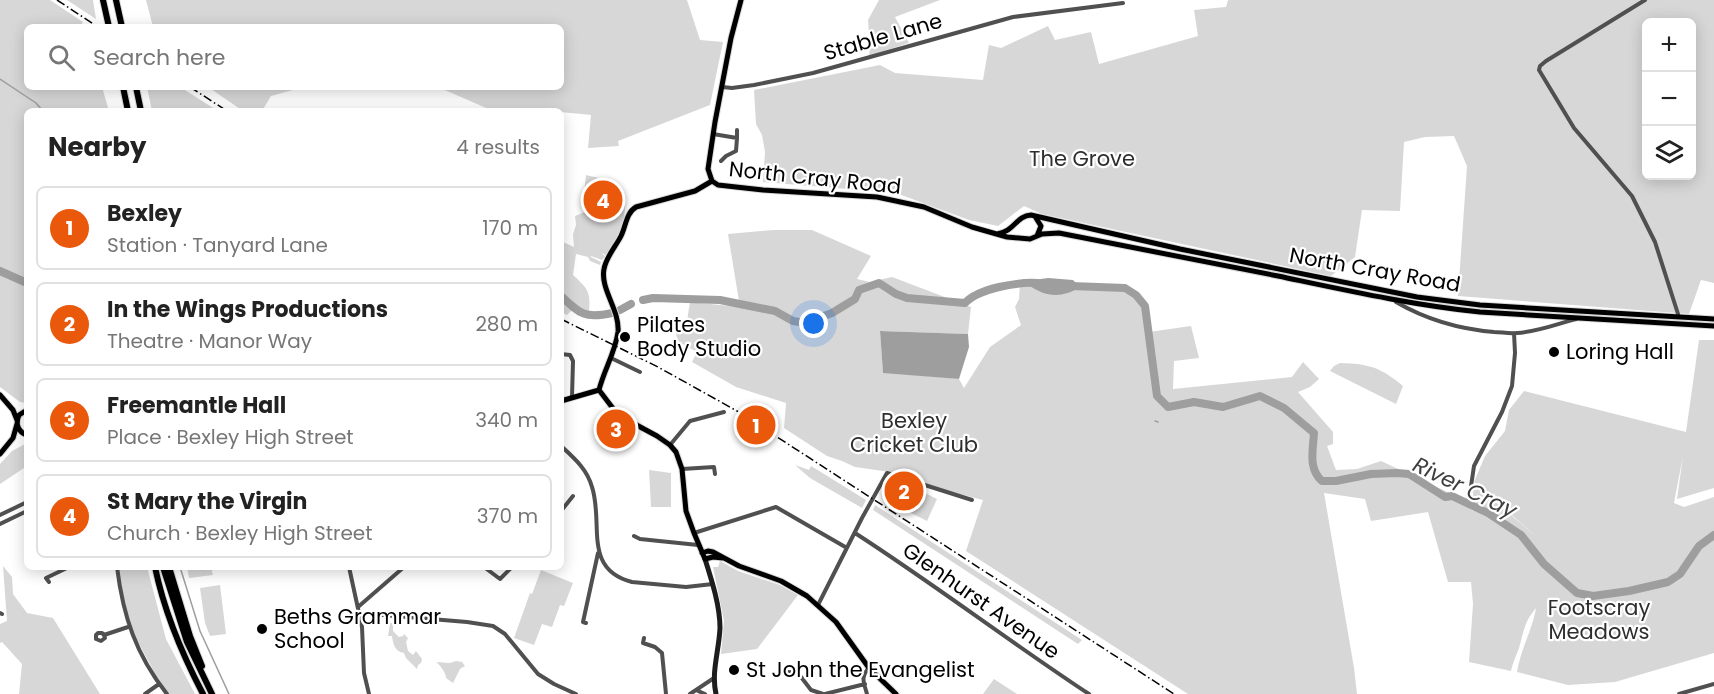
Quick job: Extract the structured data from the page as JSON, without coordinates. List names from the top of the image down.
{
  "streets": {
    "main road": ["North Cray Road"],
    "street": ["Stable Lane", "Glenhurst Avenue"]
  },
  "water": ["River Cray"],
  "parks": ["The Grove", "Bexley Cricket Club", "Footscray Meadows"],
  "places": [
    "Pilates Body Studio",
    "Loring Hall",
    "Beths Grammar School",
    "St John the Evangelist"
  ],
  "page": {
    "map_buttons": ["+", "−"],
    "search": "Search here",
    "heading": ["Nearby", "4 results"],
    "pins": [
      "4",
      "1",
      "3",
      "2"
    ],
    "list": [
      {
        "mark": "1",
        "name": "Bexley",
        "note": "Station · Tanyard Lane",
        "value": "170 m"
      },
      {
        "mark": "2",
        "name": "In the Wings Productions",
        "note": "Theatre · Manor Way",
        "value": "280 m"
      },
      {
        "mark": "3",
        "name": "Freemantle Hall",
        "note": "Place · Bexley High Street",
        "value": "340 m"
      },
      {
        "mark": "4",
        "name": "St Mary the Virgin",
        "note": "Church · Bexley High Street",
        "value": "370 m"
      }
    ]
  }
}
